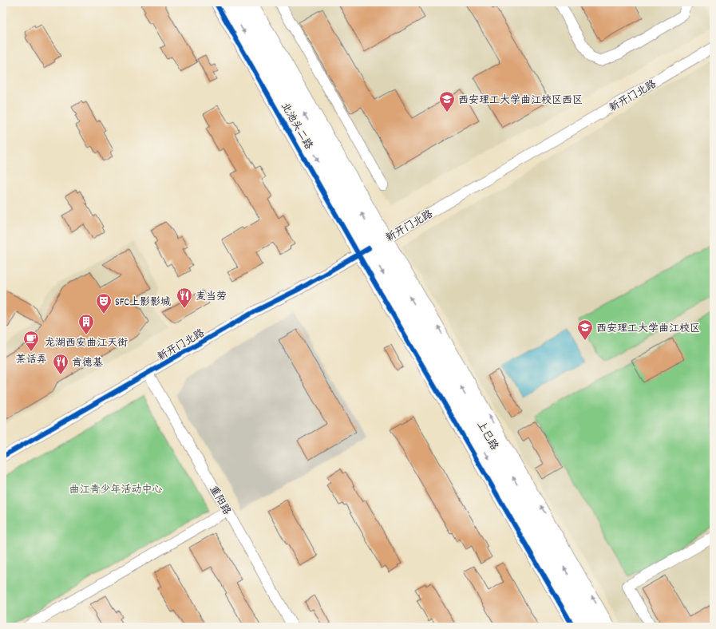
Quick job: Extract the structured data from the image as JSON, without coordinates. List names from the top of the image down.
{
  "streets": {
    "main road": ["北池头二路", "上巳路"],
    "street": ["新开门北路", "重阳路"]
  },
  "crossings": [
    ["新开门北路", "北池头二路"],
    ["新开门北路", "上巳路"],
    ["新开门北路", "重阳路"],
    ["北池头二路", "上巳路"]
  ],
  "parks": ["曲江青少年活动中心"],
  "places": {
    "school or university": ["西安理工大学曲江校区西区", "西安理工大学曲江校区"],
    "restaurant": ["麦当劳", "肯德基"],
    "theatre": ["SFC上影影城"],
    "building": ["龙湖西安曲江天街"],
    "cafe": ["茶话弄"]
  }
}
